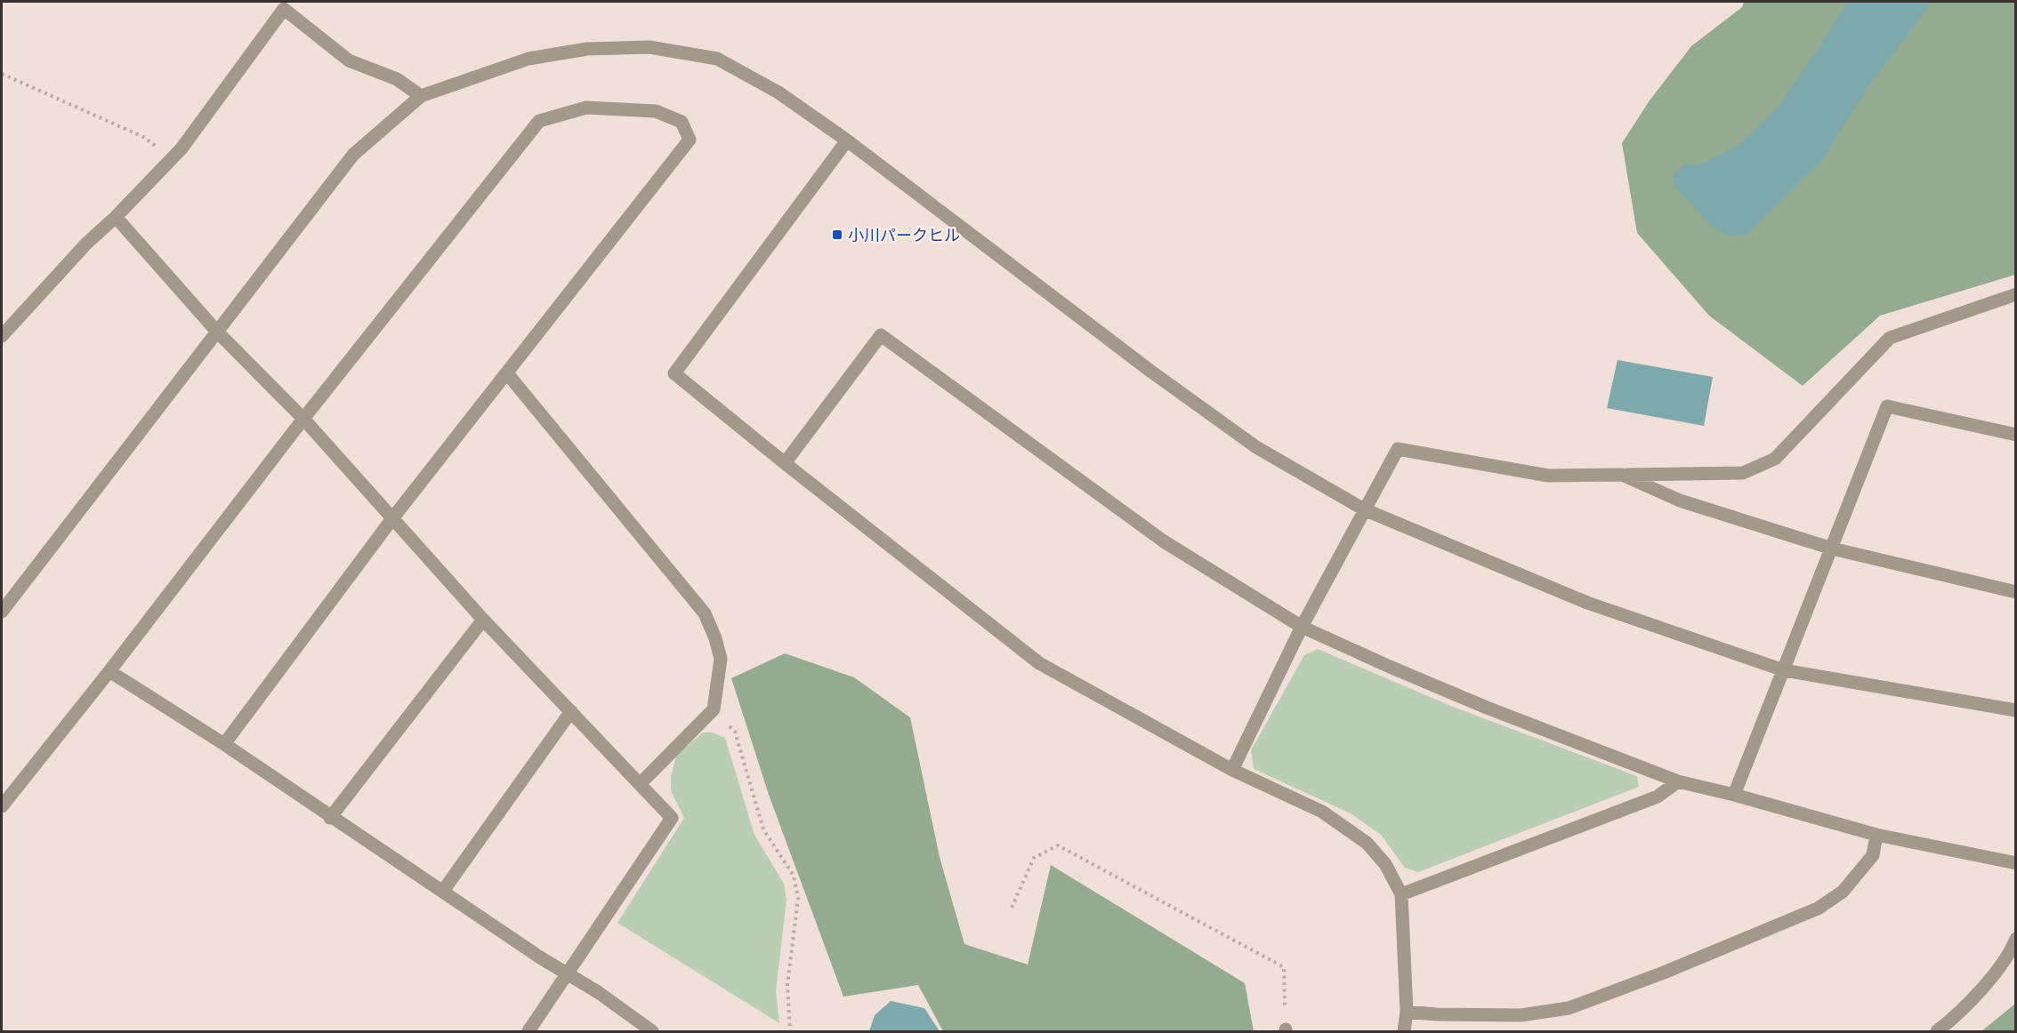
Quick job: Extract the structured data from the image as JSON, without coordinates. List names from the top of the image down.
{
  "places": {
    "transit": ["小川パークヒル"]
  }
}
